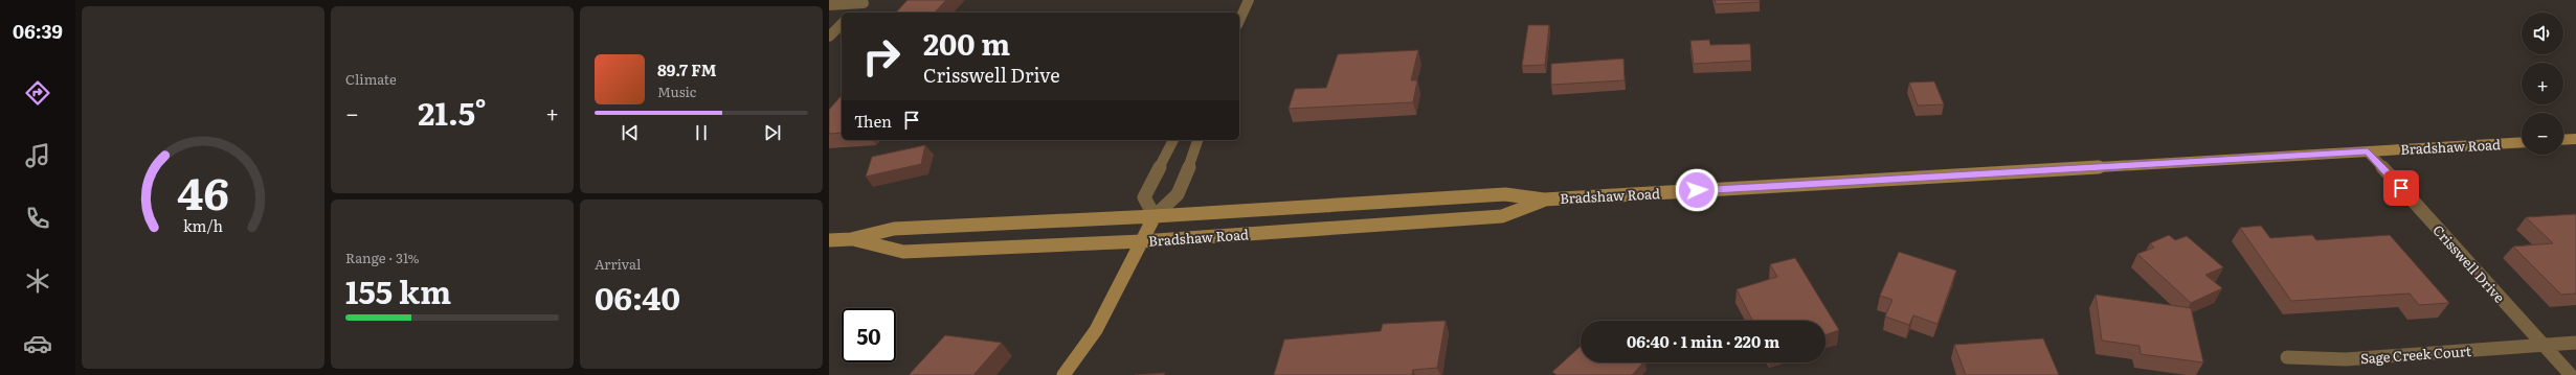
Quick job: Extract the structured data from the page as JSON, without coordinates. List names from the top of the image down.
{
  "streets": {
    "main road": ["Bradshaw Road"],
    "street": ["Crisswell Drive", "Sage Creek Court"]
  },
  "crossings": [
    ["Bradshaw Road", "Crisswell Drive"],
    ["Crisswell Drive", "Sage Creek Court"]
  ],
  "page": {
    "tabs": "06:39",
    "tile": [
      "Climate",
      ["Range · 31%", "155 km"],
      ["Arrival", "06:40"]
    ],
    "map_buttons": ["+", "−"],
    "turn": ["200 m", "Crisswell Drive"],
    "song": ["89.7 FM", "Music"],
    "heat": ["−", "21.5°", "+"],
    "then": "Then",
    "limit": "50",
    "trip": "06:40 · 1 min · 220 m",
    "gauge": ["46", "km/h"]
  }
}
